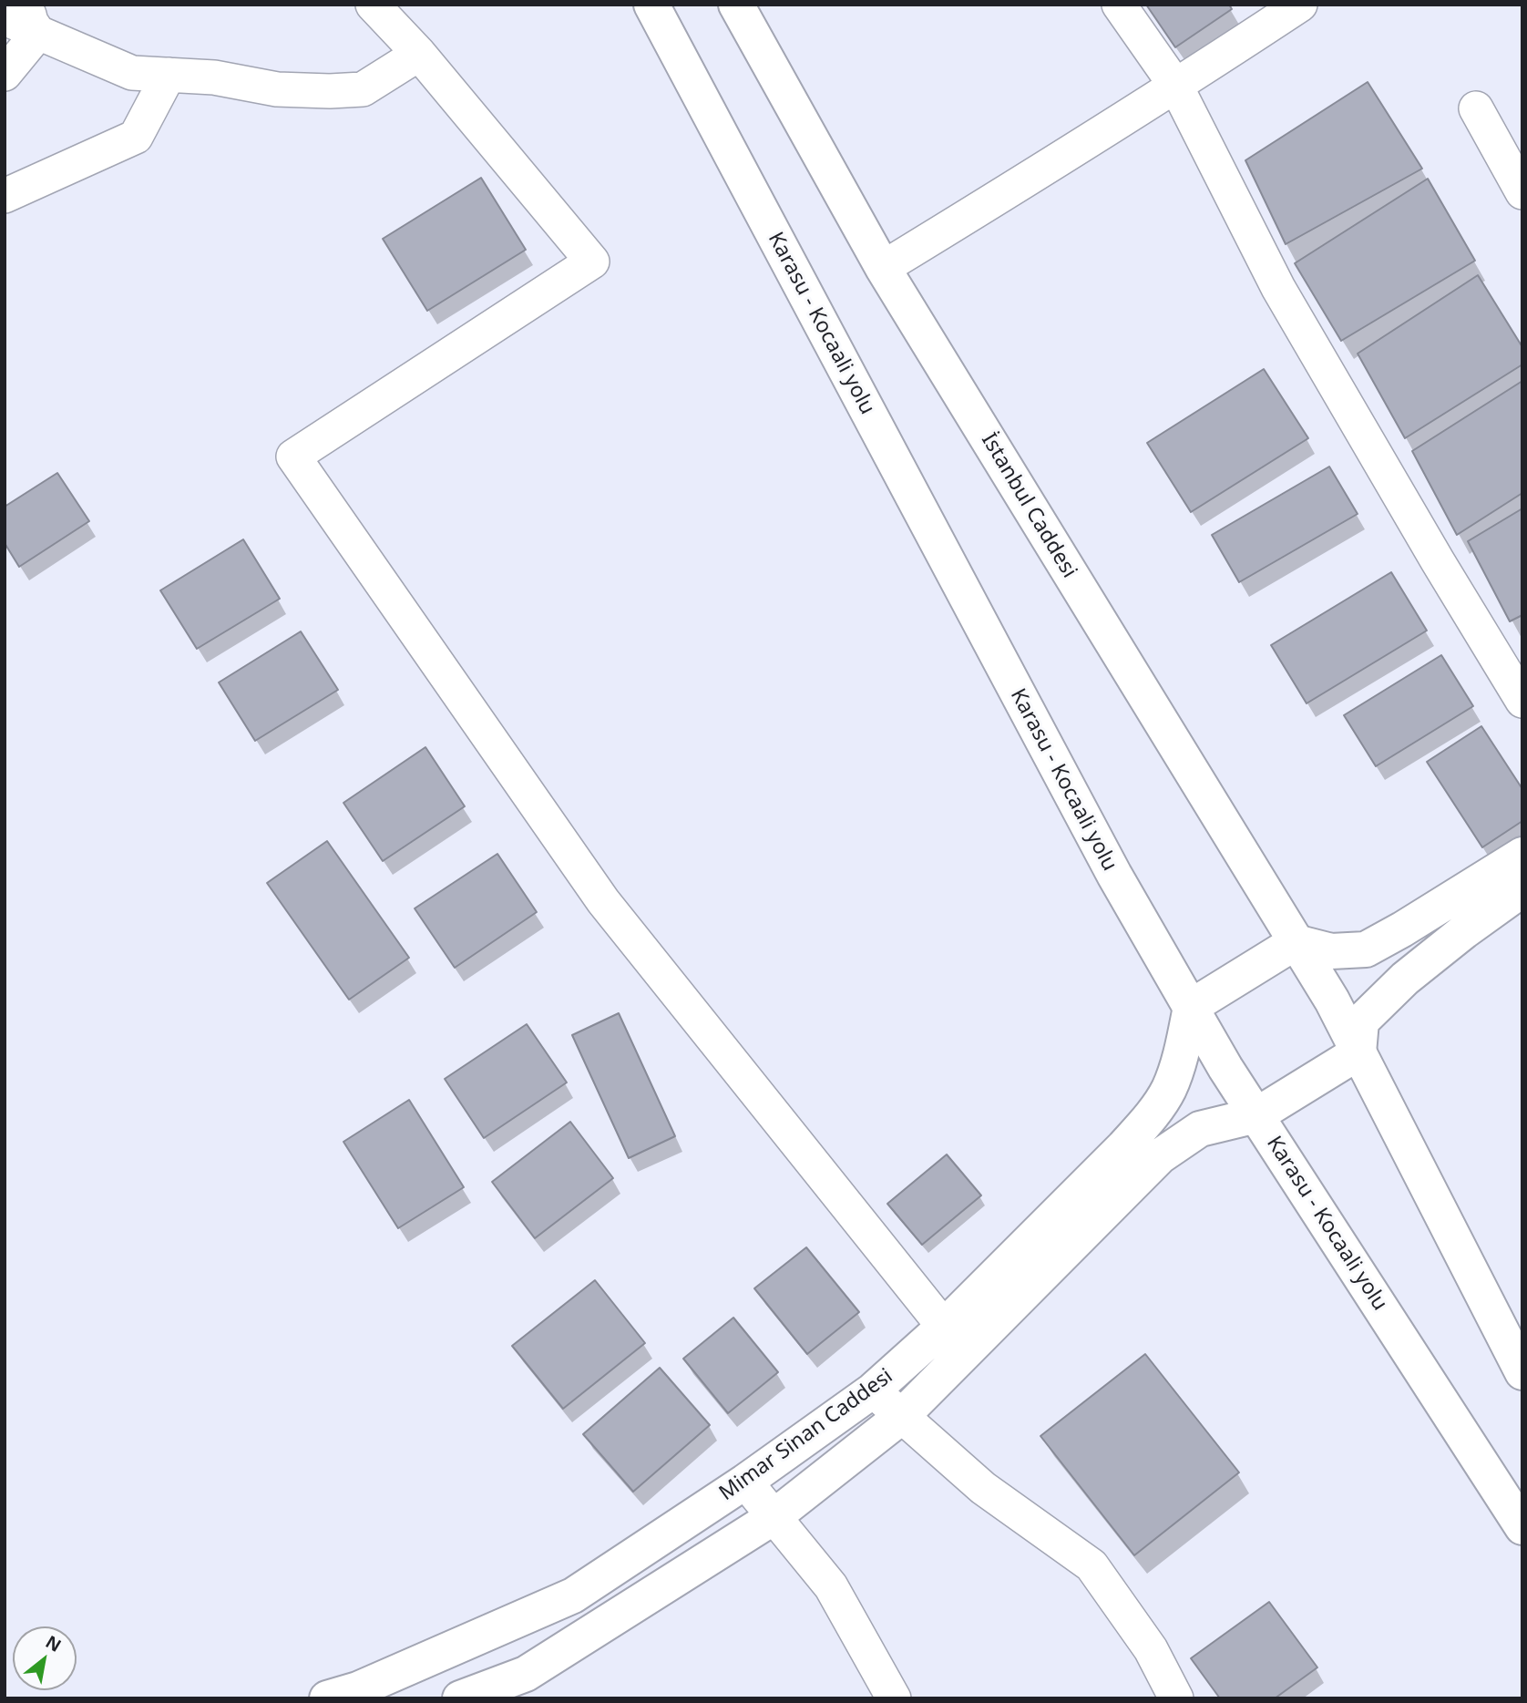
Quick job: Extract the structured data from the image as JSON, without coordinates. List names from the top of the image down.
{
  "streets": {
    "main road": ["Karasu - Kocaali yolu", "İstanbul Caddesi", "Mimar Sinan Caddesi"]
  },
  "crossings": [
    ["Karasu - Kocaali yolu", "Mimar Sinan Caddesi"],
    ["İstanbul Caddesi", "Mimar Sinan Caddesi"]
  ],
  "north": "top right"
}
